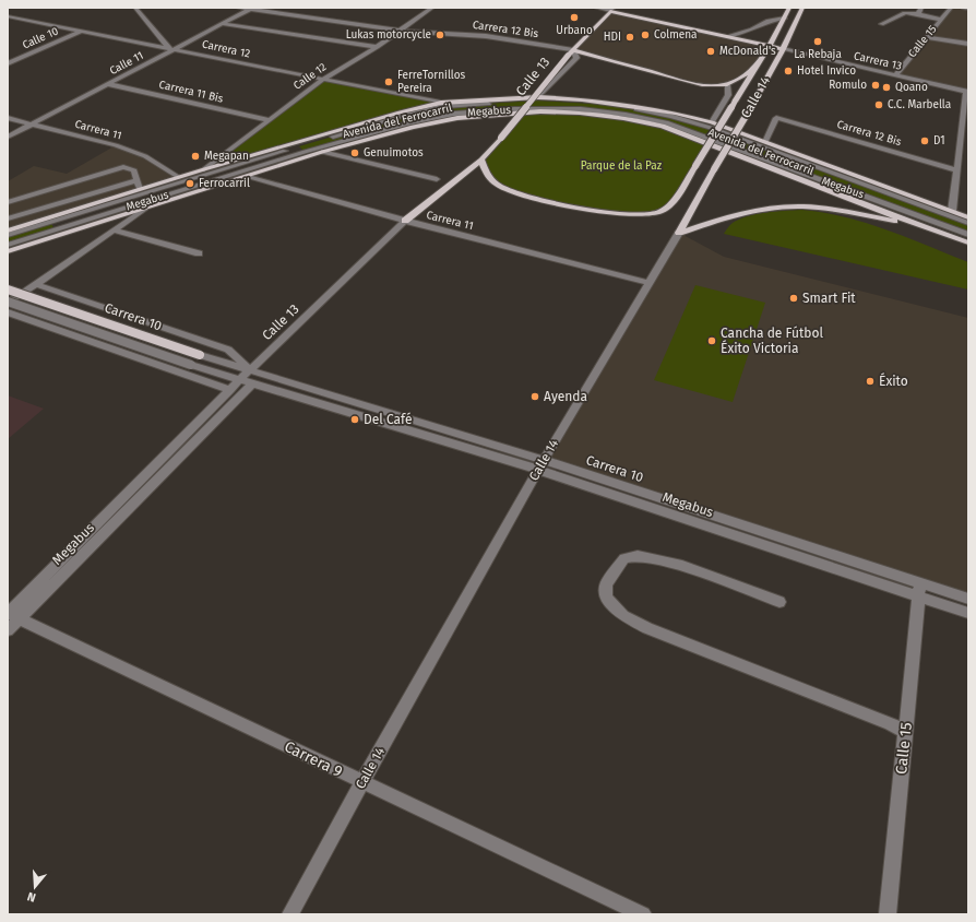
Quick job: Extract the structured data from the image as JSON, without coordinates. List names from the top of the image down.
{
  "streets": {
    "main road": [
      "Carrera 12 Bis",
      "Calle 13",
      "Calle 14",
      "Avenida del Ferrocarril",
      "Carrera 10"
    ],
    "street": [
      "Calle 10",
      "Calle 15",
      "Carrera 12",
      "Carrera 13",
      "Calle 11",
      "Calle 12",
      "Carrera 11 Bis",
      "Megabus",
      "Carrera 11",
      "Carrera 9"
    ]
  },
  "crossings": [
    ["Carrera 12 Bis", "Calle 11"],
    ["Carrera 12 Bis", "Calle 12"],
    ["Carrera 12 Bis", "Calle 13"],
    ["Carrera 12 Bis", "Calle 14"],
    ["Carrera 12 Bis", "Avenida del Ferrocarril"],
    ["Calle 10", "Carrera 12"],
    ["Calle 15", "Carrera 13"],
    ["Calle 15", "Carrera 10"],
    ["Carrera 12", "Calle 11"],
    ["Carrera 12", "Calle 12"],
    ["Carrera 12", "Avenida del Ferrocarril"],
    ["Carrera 13", "Calle 14"],
    ["Calle 11", "Carrera 11 Bis"],
    ["Calle 11", "Carrera 11"],
    ["Calle 12", "Carrera 11 Bis"],
    ["Calle 12", "Avenida del Ferrocarril"],
    ["Calle 13", "Calle 14"],
    ["Calle 13", "Megabus"],
    ["Calle 13", "Avenida del Ferrocarril"],
    ["Calle 13", "Carrera 11"],
    ["Calle 13", "Carrera 10"],
    ["Calle 13", "Carrera 9"],
    ["Calle 14", "Carrera 11"],
    ["Calle 14", "Carrera 10"],
    ["Calle 14", "Carrera 9"],
    ["Megabus", "Carrera 9"],
    ["Avenida del Ferrocarril", "Carrera 11"]
  ],
  "parks": ["Parque de la Paz"],
  "places": [
    "Urbano",
    "Lukas motorcycle",
    "Colmena",
    "HDI",
    "La Rebaja",
    "McDonald's",
    "Hotel Invico",
    "FerreTornillos Pereira",
    "Romulo",
    "Qoano",
    "C.C. Marbella",
    "D1",
    "Genuimotos",
    "Megapan",
    "Ferrocarril",
    "Smart Fit",
    "Cancha de Fútbol Éxito Victoria",
    "Éxito",
    "Ayenda",
    "Del Café"
  ],
  "north": "bottom"
}
